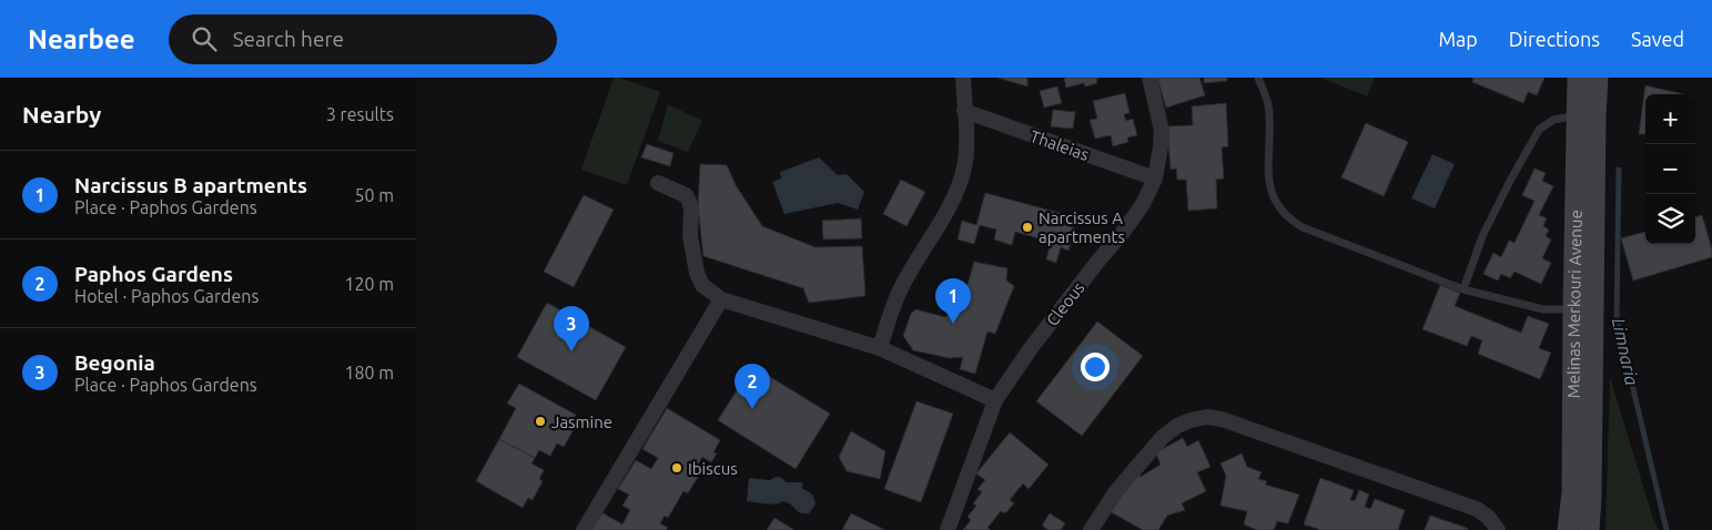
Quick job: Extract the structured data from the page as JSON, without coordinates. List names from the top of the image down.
{
  "streets": {
    "main road": ["Melinas Merkouri Avenue"],
    "street": ["Thaleias", "Cleous"]
  },
  "crossings": [
    ["Thaleias", "Cleous"]
  ],
  "water": ["Limnaria"],
  "places": ["Narcissus A apartments", "Jasmine", "Ibiscus"],
  "page": {
    "header": "Nearbee",
    "search": "Search here",
    "nav": ["Map", "Directions", "Saved"],
    "heading": ["Nearby", "3 results"],
    "map_buttons": ["+", "−"],
    "list": [
      {
        "mark": "1",
        "name": "Narcissus B apartments",
        "note": "Place · Paphos Gardens",
        "value": "50 m"
      },
      {
        "mark": "2",
        "name": "Paphos Gardens",
        "note": "Hotel · Paphos Gardens",
        "value": "120 m"
      },
      {
        "mark": "3",
        "name": "Begonia",
        "note": "Place · Paphos Gardens",
        "value": "180 m"
      }
    ],
    "pins": ["1", "3", "2"]
  }
}
